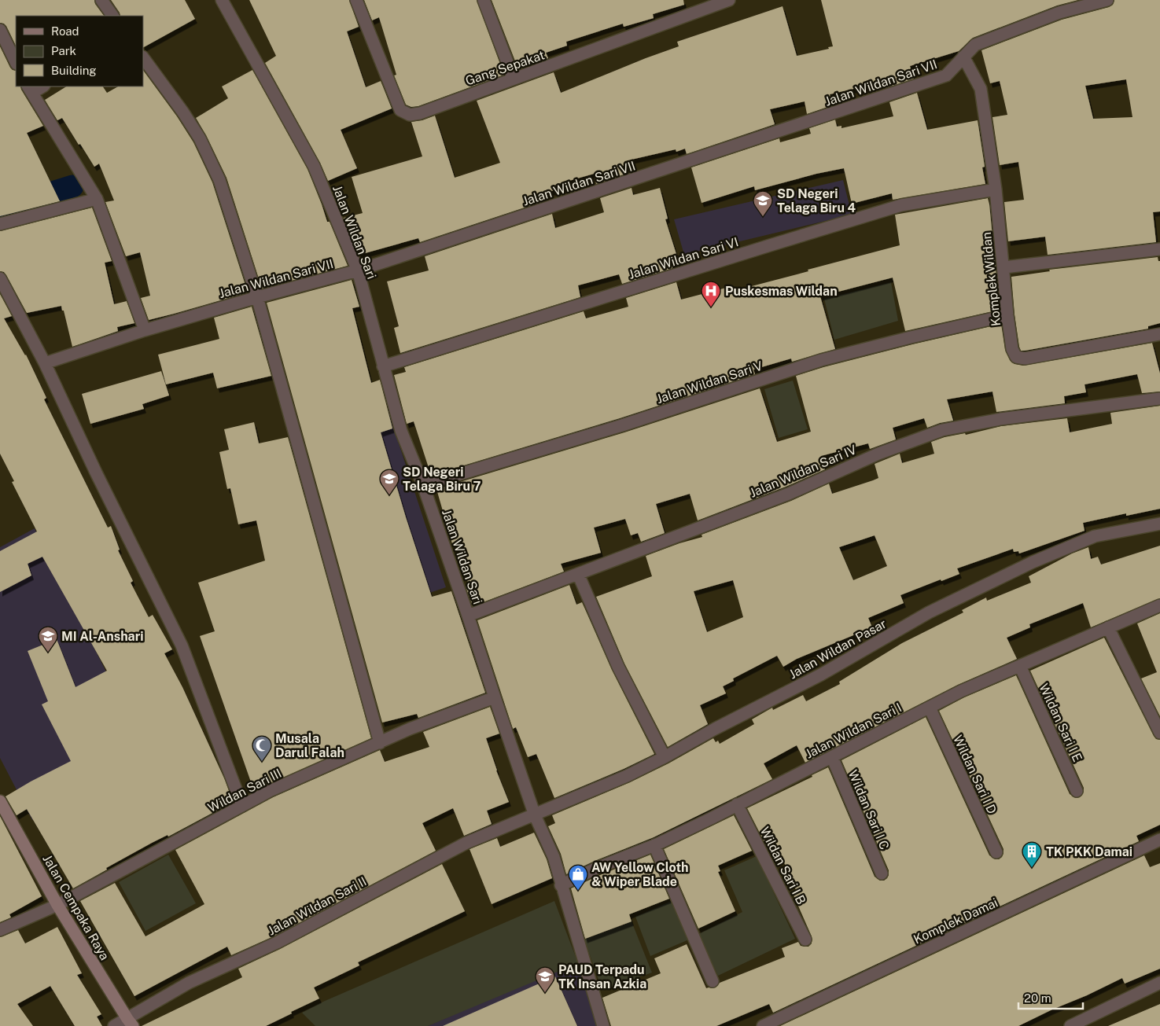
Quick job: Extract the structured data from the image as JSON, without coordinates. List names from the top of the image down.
{
  "streets": {
    "street": [
      "Gang Sepakat",
      "Jalan Wildan Sari VII",
      "Jalan Wildan Sari",
      "Jalan Wildan Sari VI",
      "Komplek Wildan",
      "Jalan Wildan Sari V",
      "Jalan Wildan Sari IV",
      "Jalan Wildan Pasar",
      "Wildan Sari I E",
      "Jalan Wildan Sari I",
      "Wildan Sari I D",
      "Wildan Sari III",
      "Wildan Sari I C",
      "Wildan Sari I B",
      "Jalan Wildan Sari II",
      "Jalan Cempaka Raya",
      "Komplek Damai"
    ]
  },
  "crossings": [
    ["Jalan Wildan Sari VII", "Jalan Wildan Sari"],
    ["Jalan Wildan Sari VII", "Komplek Wildan"],
    ["Jalan Wildan Sari", "Jalan Wildan Sari VI"],
    ["Jalan Wildan Sari", "Jalan Wildan Sari V"],
    ["Jalan Wildan Sari", "Jalan Wildan Sari IV"],
    ["Jalan Wildan Sari", "Jalan Wildan Pasar"],
    ["Jalan Wildan Sari", "Jalan Wildan Sari I"],
    ["Jalan Wildan Sari", "Wildan Sari III"],
    ["Jalan Wildan Sari", "Jalan Wildan Sari II"],
    ["Jalan Wildan Sari VI", "Komplek Wildan"],
    ["Komplek Wildan", "Jalan Wildan Sari V"],
    ["Jalan Wildan Pasar", "Jalan Wildan Sari II"],
    ["Wildan Sari I E", "Jalan Wildan Sari I"],
    ["Jalan Wildan Sari I", "Wildan Sari I D"],
    ["Jalan Wildan Sari I", "Wildan Sari I C"],
    ["Jalan Wildan Sari I", "Wildan Sari I B"],
    ["Wildan Sari III", "Jalan Cempaka Raya"],
    ["Jalan Wildan Sari II", "Jalan Cempaka Raya"]
  ],
  "places": {
    "school or university": [
      "SD Negeri Telaga Biru 4",
      "SD Negeri Telaga Biru 7",
      "MI Al-Anshari",
      "PAUD Terpadu TK Insan Azkia"
    ],
    "hospital": ["Puskesmas Wildan"],
    "mosque": ["Musala Darul Falah"],
    "building": ["TK PKK Damai"],
    "shop": ["AW Yellow Cloth & Wiper Blade"]
  },
  "legend": ["Road", "Park", "Building"],
  "scale_bar": "20 m"
}
